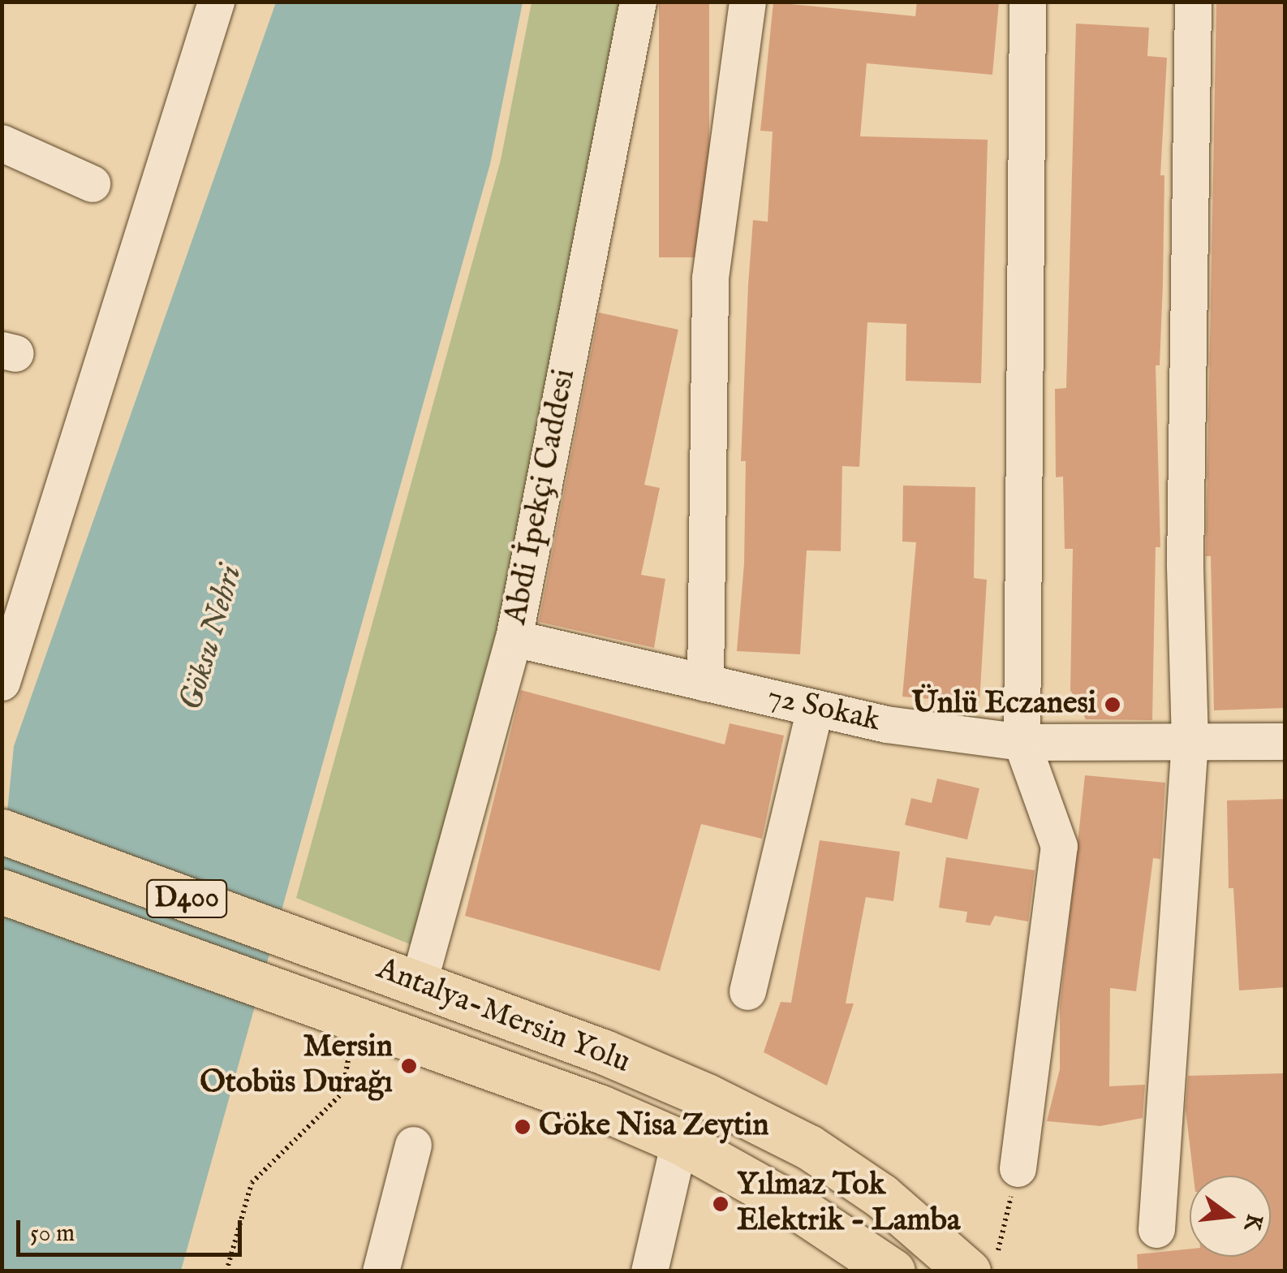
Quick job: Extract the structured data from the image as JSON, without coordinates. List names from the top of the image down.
{
  "streets": {
    "highway": ["D400", "Antalya-Mersin Yolu"],
    "street": ["Abdi İpekçi Caddesi", "72 Sokak"]
  },
  "crossings": [
    ["Abdi İpekçi Caddesi", "72 Sokak"],
    ["Abdi İpekçi Caddesi", "Antalya-Mersin Yolu"]
  ],
  "water": ["Göksu Nehri"],
  "places": [
    "Ünlü Eczanesi",
    "Mersin Otobüs Durağı",
    "Göke Nisa Zeytin",
    "Yılmaz Tok Elektrik - Lamba"
  ],
  "scale_bar": "50 m",
  "north": "right"
}
